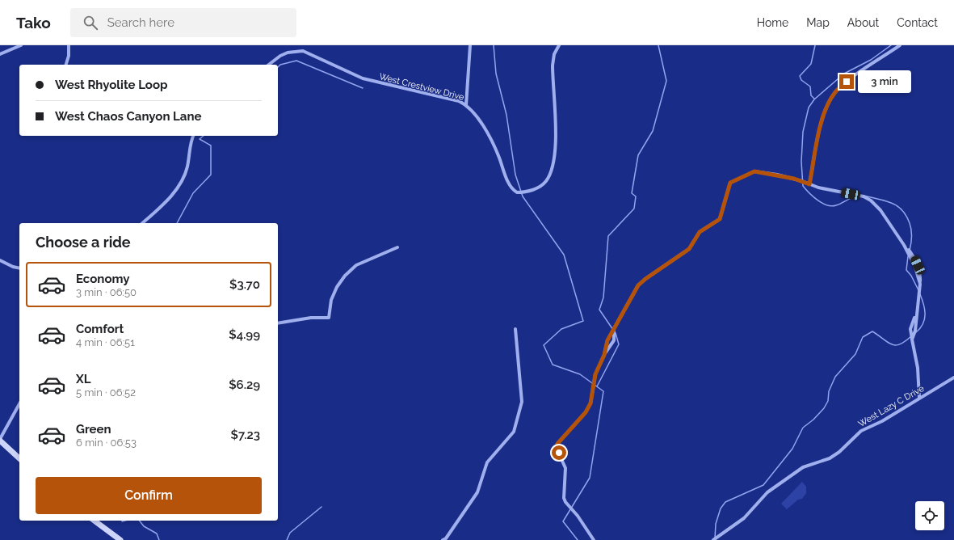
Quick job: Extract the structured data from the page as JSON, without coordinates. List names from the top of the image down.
{
  "streets": {
    "street": ["West Crestview Drive", "West Lazy C Drive"]
  },
  "page": {
    "header": "Tako",
    "search": "Search here",
    "nav": [
      "Home",
      "Map",
      "About",
      "Contact"
    ],
    "banner": ["West Rhyolite Loop", "West Chaos Canyon Lane"],
    "bubble": "3 min",
    "heading": "Choose a ride",
    "list": [
      {
        "name": "Economy",
        "note": "3 min · 06:50",
        "value": "$3.70"
      },
      {
        "name": "Comfort",
        "note": "4 min · 06:51",
        "value": "$4.99"
      },
      {
        "name": "XL",
        "note": "5 min · 06:52",
        "value": "$6.29"
      },
      {
        "name": "Green",
        "note": "6 min · 06:53",
        "value": "$7.23"
      }
    ],
    "buttons": "Confirm"
  }
}
